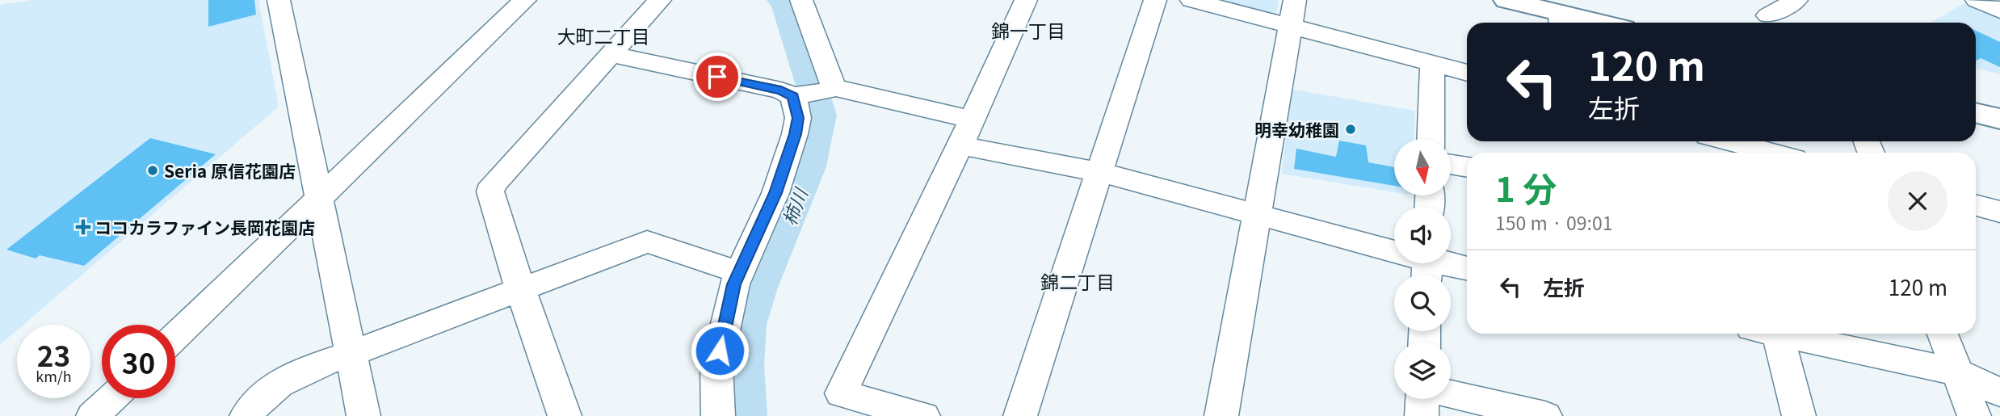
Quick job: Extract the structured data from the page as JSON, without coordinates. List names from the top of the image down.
{
  "districts": ["錦一丁目", "大町二丁目", "錦二丁目"],
  "water": ["柿川"],
  "places": {
    "other": ["明幸幼稚園", "Seria 原信花園店"],
    "health": ["ココカラファイン長岡花園店"]
  },
  "north": "bottom",
  "page": {
    "turn": ["120 m", "左折"],
    "heading": ["1 分", "150 m · 09:01"],
    "list": [
      {
        "name": "左折",
        "value": "120 m"
      }
    ],
    "speed": "23 km/h",
    "limit": "30"
  }
}
